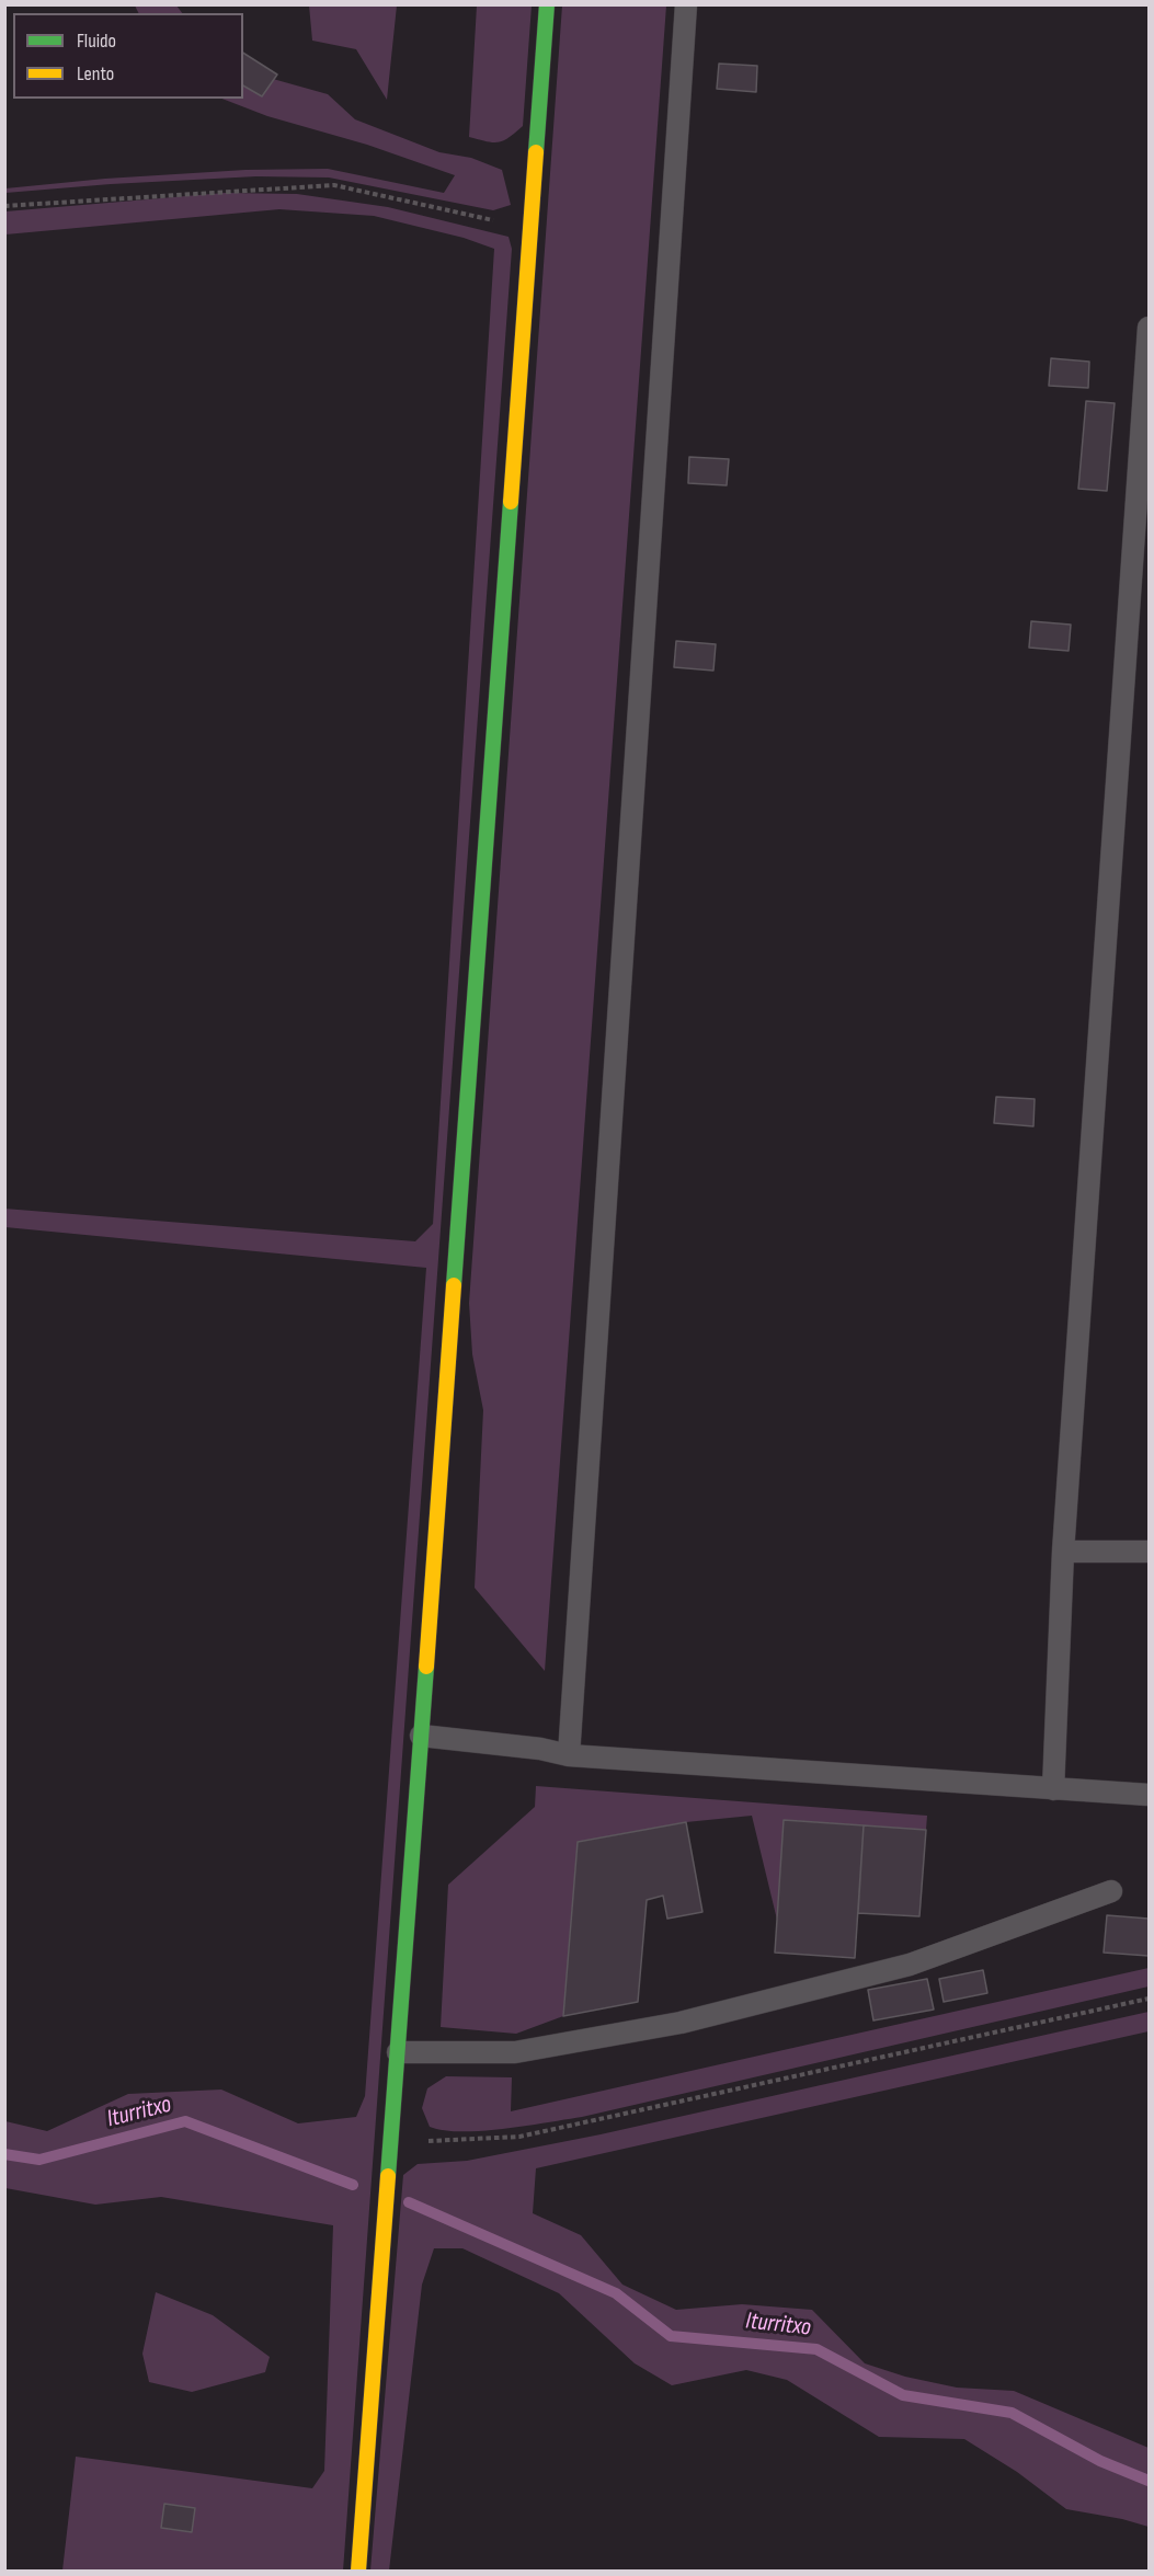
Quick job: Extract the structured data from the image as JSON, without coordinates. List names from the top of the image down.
{
  "water": ["Iturritxo"],
  "legend": ["Fluido", "Lento"]
}
